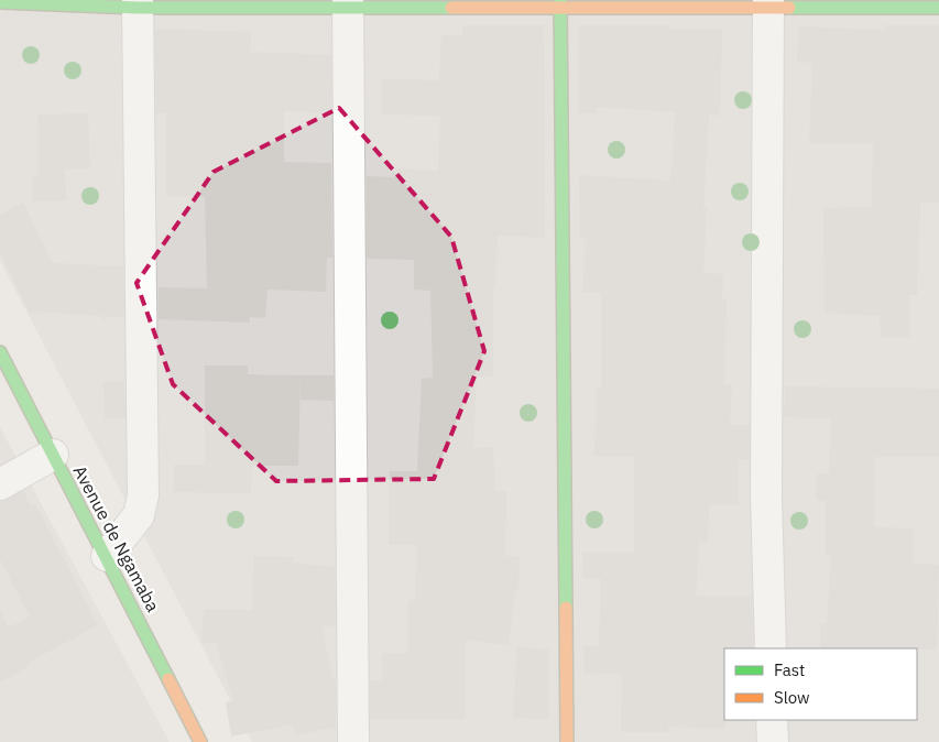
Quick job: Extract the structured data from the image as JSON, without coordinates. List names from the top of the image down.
{
  "streets": {
    "street": ["Avenue de Ngamaba"]
  },
  "legend": ["Fast", "Slow"]
}
